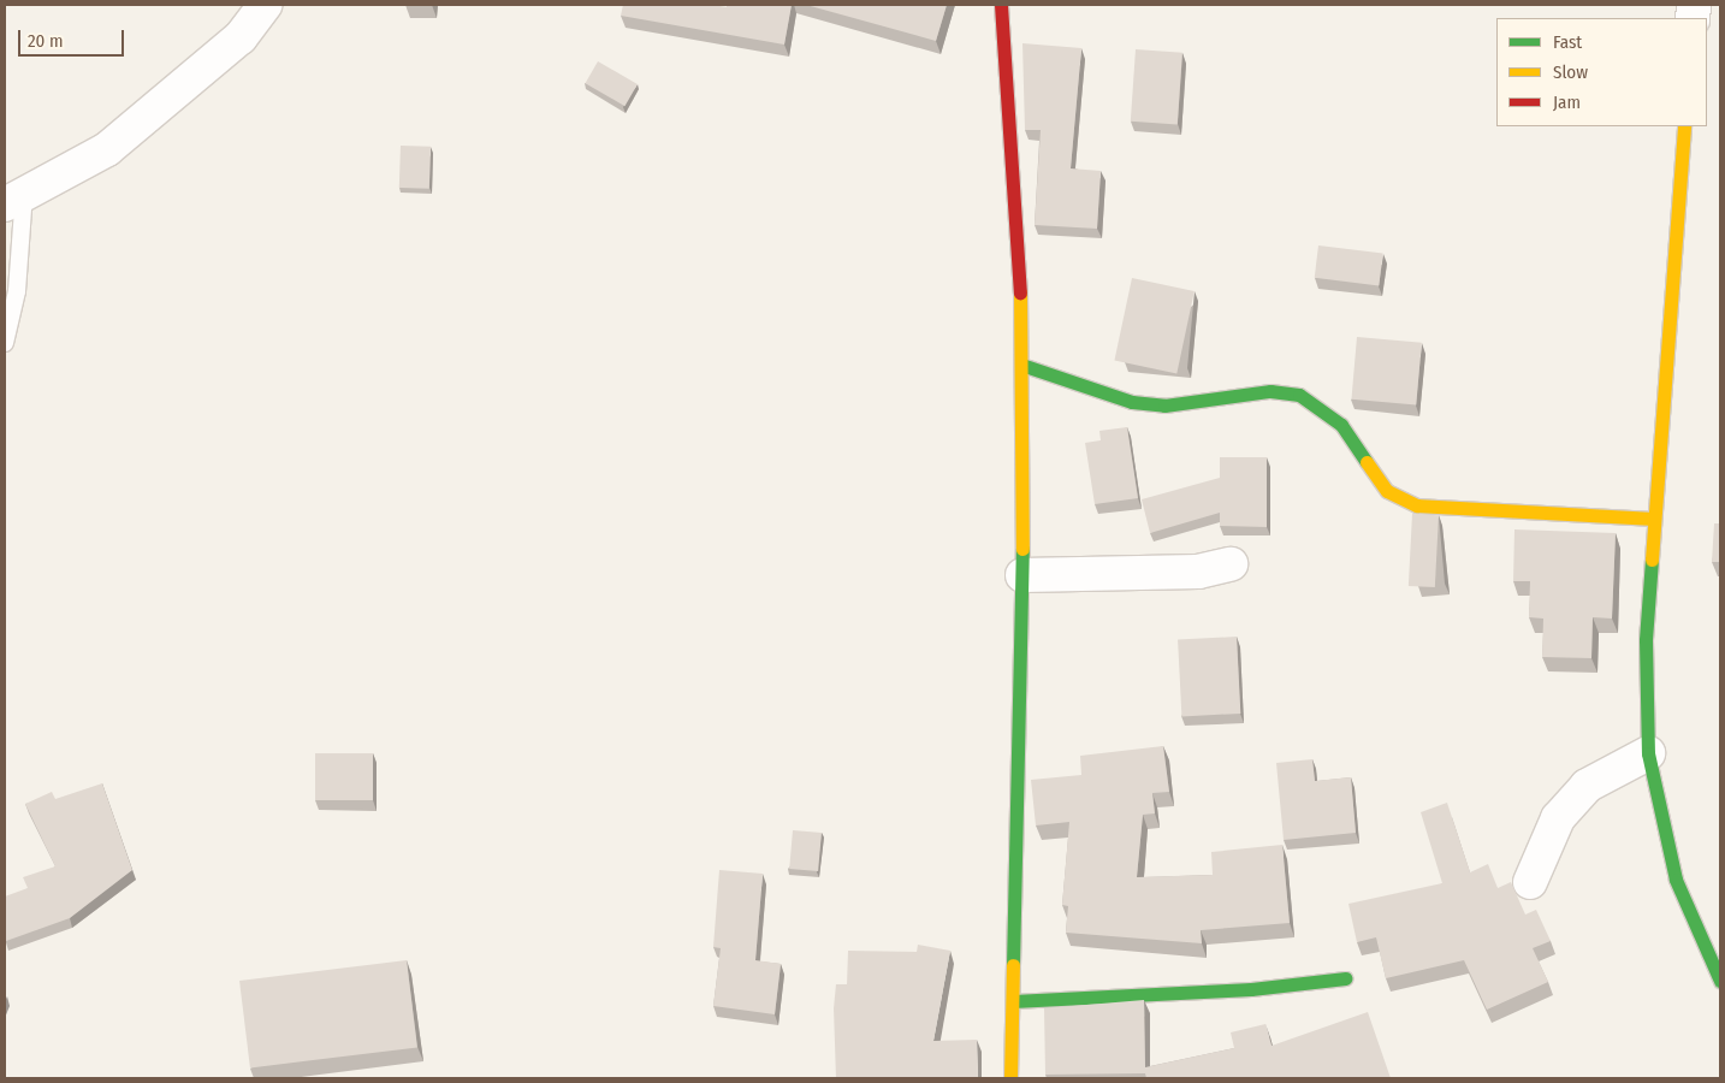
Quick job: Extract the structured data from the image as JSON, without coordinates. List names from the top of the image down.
{
  "legend": ["Fast", "Slow", "Jam"],
  "scale_bar": "20 m"
}
